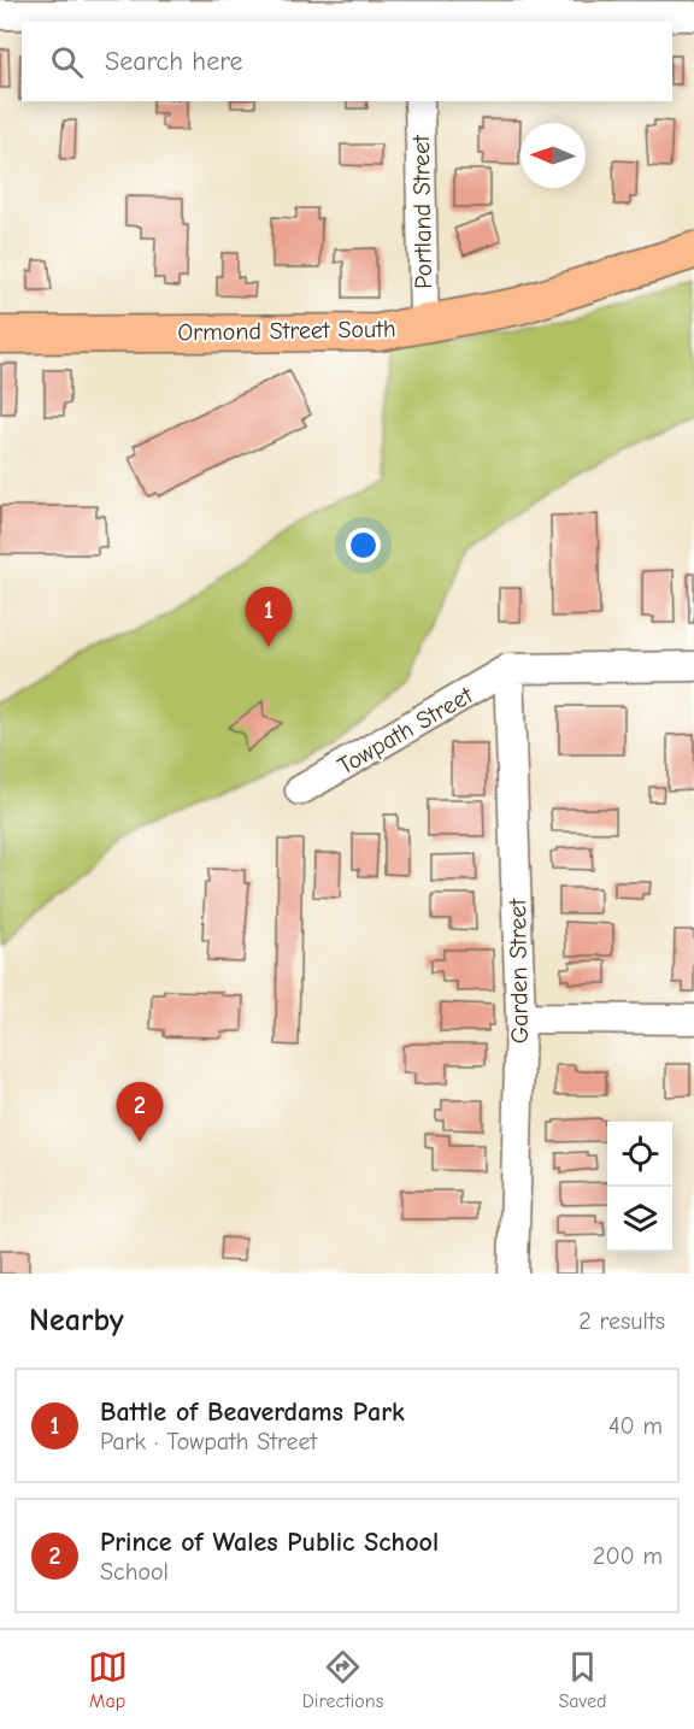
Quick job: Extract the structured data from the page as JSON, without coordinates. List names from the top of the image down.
{
  "streets": {
    "main road": ["Ormond Street South"],
    "street": ["Portland Street", "Towpath Street", "Garden Street"]
  },
  "crossings": [
    ["Portland Street", "Ormond Street South"],
    ["Towpath Street", "Garden Street"]
  ],
  "north": "left",
  "page": {
    "search": "Search here",
    "pins": ["1", "2"],
    "heading": ["Nearby", "2 results"],
    "list": [
      {
        "mark": "1",
        "name": "Battle of Beaverdams Park",
        "note": "Park · Towpath Street",
        "value": "40 m"
      },
      {
        "mark": "2",
        "name": "Prince of Wales Public School",
        "note": "School",
        "value": "200 m"
      }
    ],
    "nav": ["Map", "Directions", "Saved"]
  }
}
